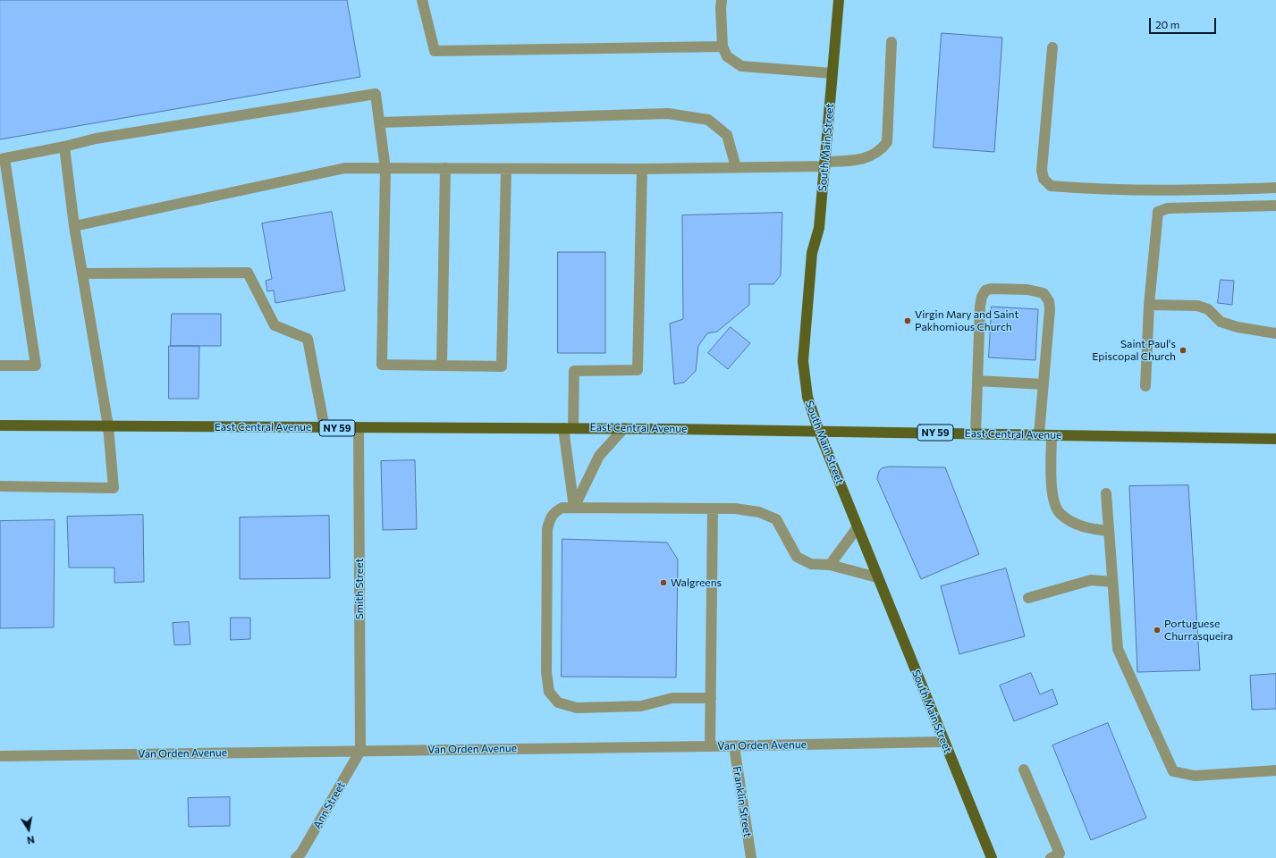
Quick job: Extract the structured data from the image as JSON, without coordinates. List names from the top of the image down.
{
  "streets": {
    "main road": ["South Main Street", "East Central Avenue", "NY 59"],
    "street": [
      "Smith Street",
      "Van Orden Avenue",
      "Franklin Street",
      "Ann Street"
    ]
  },
  "crossings": [
    ["South Main Street", "East Central Avenue"],
    ["South Main Street", "Van Orden Avenue"],
    ["East Central Avenue", "Smith Street"],
    ["Smith Street", "Van Orden Avenue"],
    ["Smith Street", "Ann Street"],
    ["Van Orden Avenue", "Franklin Street"],
    ["Van Orden Avenue", "Ann Street"]
  ],
  "places": [
    "Virgin Mary and Saint Pakhomious Church",
    "Saint Paul's Episcopal Church",
    "Walgreens",
    "Portuguese Churrasqueira"
  ],
  "scale_bar": "20 m",
  "north": "bottom"
}
